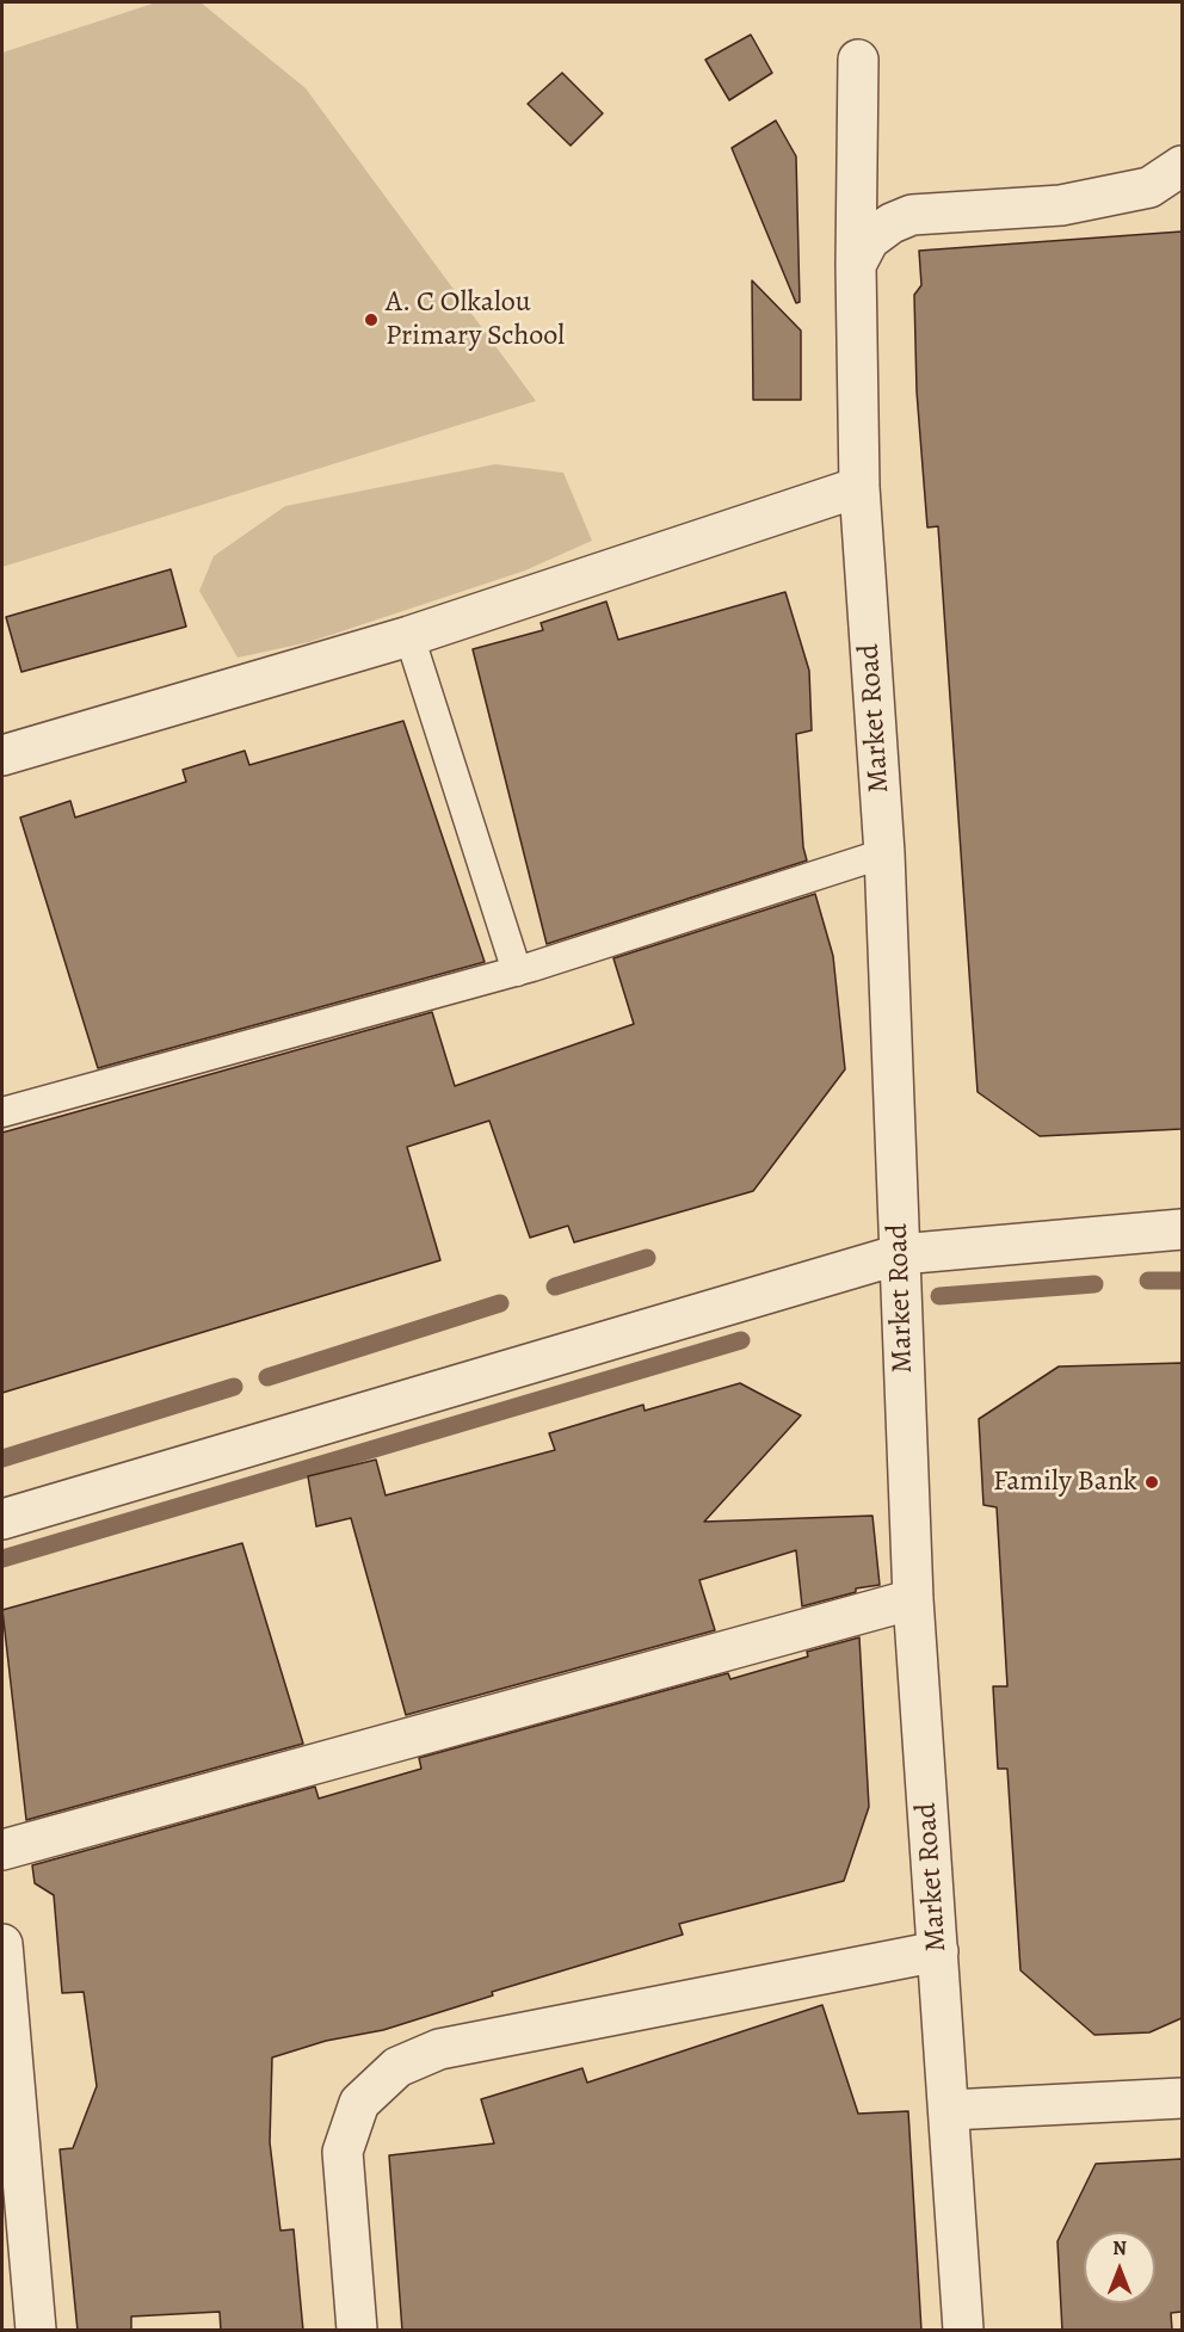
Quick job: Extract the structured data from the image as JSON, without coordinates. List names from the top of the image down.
{
  "streets": {
    "street": ["Market Road"]
  },
  "places": ["A. C Olkalou Primary School", "Family Bank"],
  "north": "top"
}
